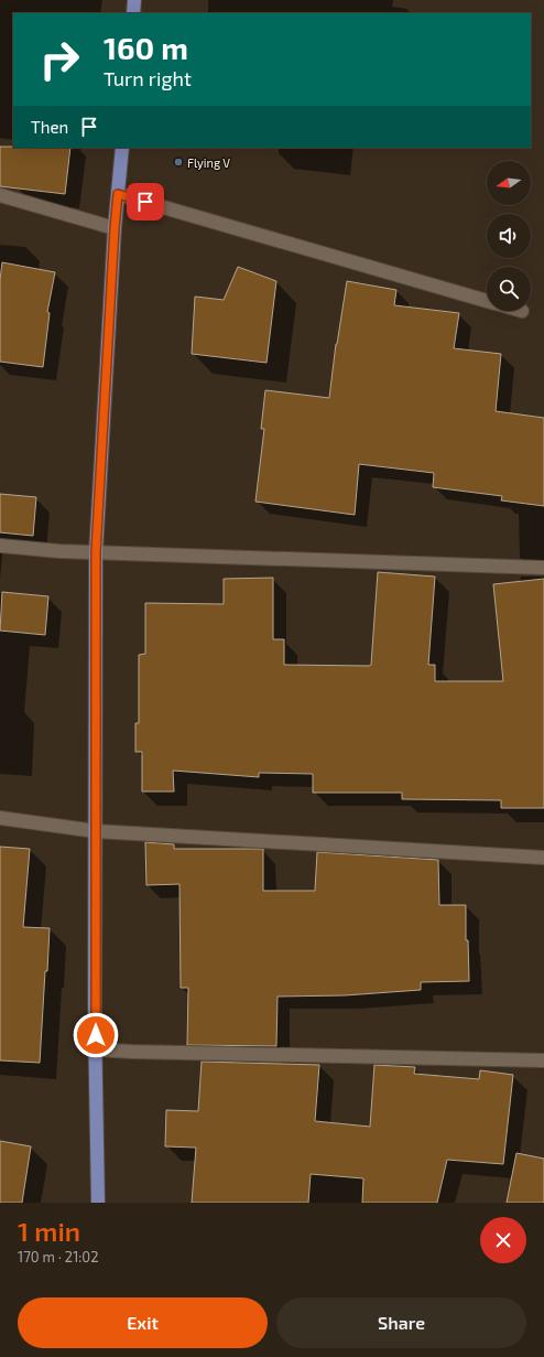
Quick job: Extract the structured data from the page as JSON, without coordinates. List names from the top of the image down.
{
  "places": ["Flying V"],
  "north": "left",
  "page": {
    "turn": ["160 m", "Turn right"],
    "then": "Then",
    "heading": ["1 min", "170 m · 21:02"],
    "buttons": ["Exit", "Share"]
  }
}
